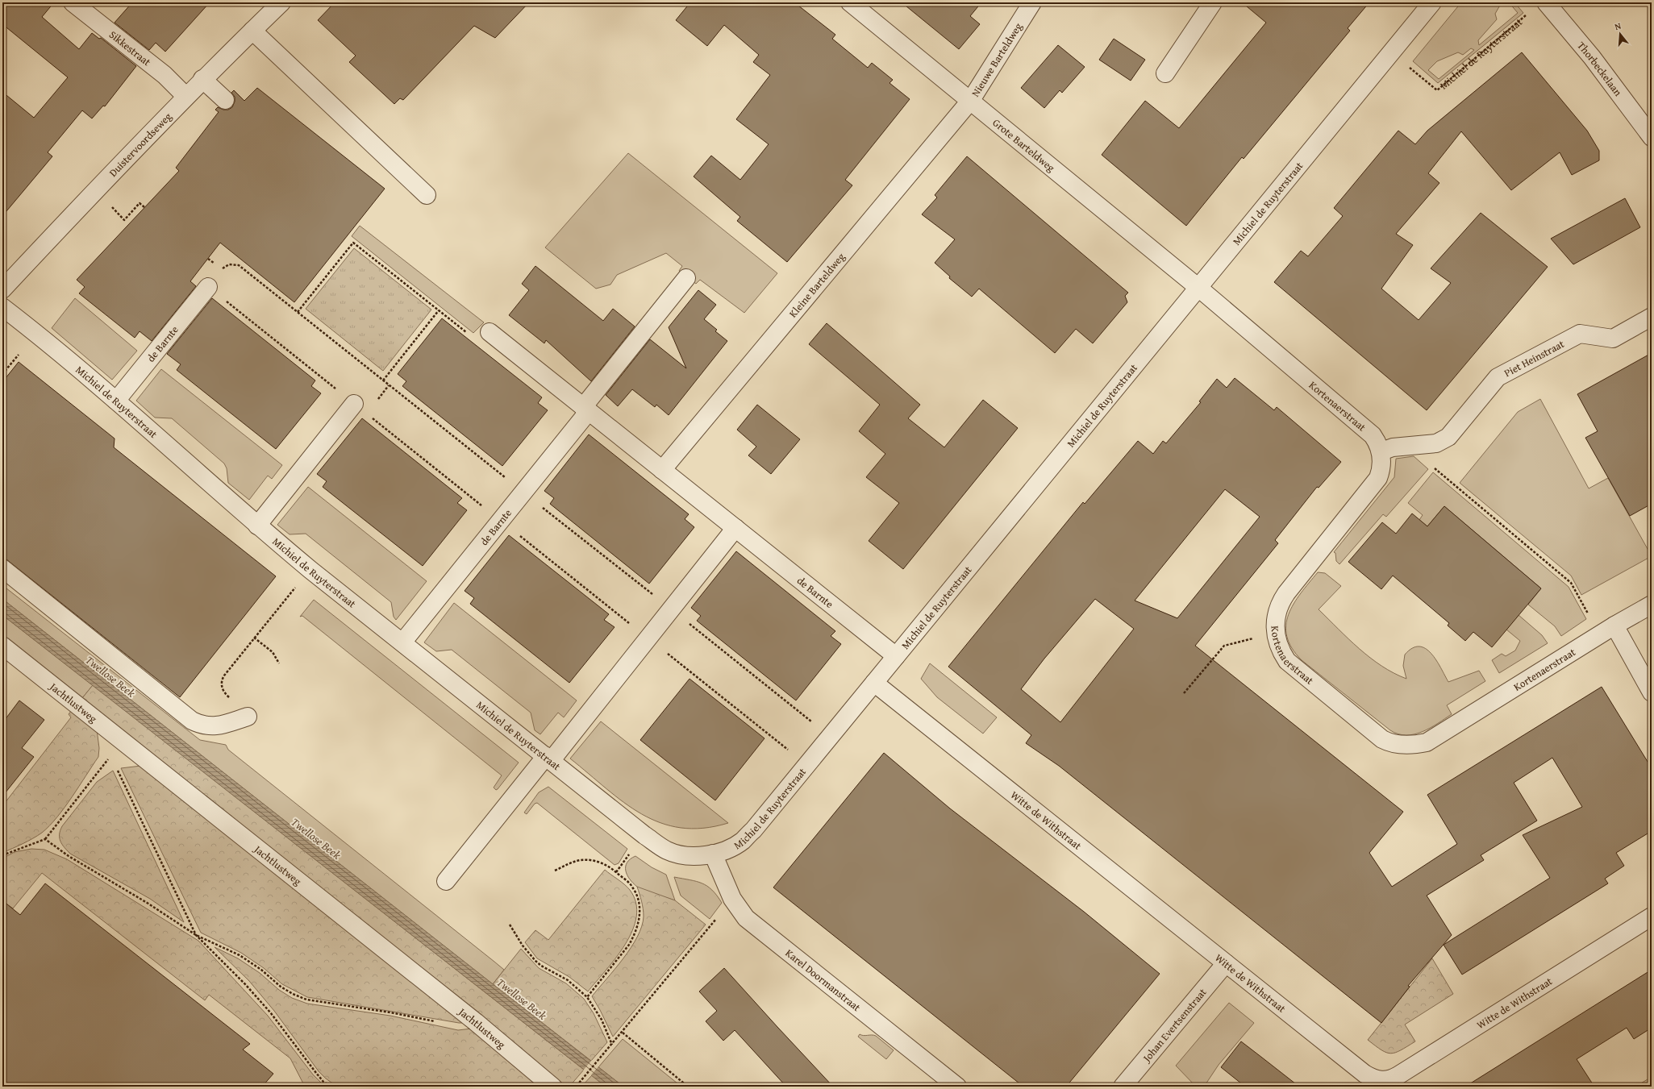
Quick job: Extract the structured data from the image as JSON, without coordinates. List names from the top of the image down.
{
  "streets": {
    "street": [
      "Sikkestraat",
      "Michiel de Ruyterstraat",
      "Nieuwe Barteldweg",
      "Thorbeckelaan",
      "Duistervoordseweg",
      "Grote Barteldweg",
      "Kleine Barteldweg",
      "de Barnte",
      "Piet Heinstraat",
      "Kortenaerstraat",
      "Jachtlustweg",
      "Witte de Withstraat",
      "Karel Doormanstraat",
      "Johan Evertsenstraat"
    ]
  },
  "crossings": [
    ["Sikkestraat", "Duistervoordseweg"],
    ["Michiel de Ruyterstraat", "Grote Barteldweg"],
    ["Michiel de Ruyterstraat", "de Barnte"],
    ["Michiel de Ruyterstraat", "Kortenaerstraat"],
    ["Michiel de Ruyterstraat", "Witte de Withstraat"],
    ["Michiel de Ruyterstraat", "Karel Doormanstraat"],
    ["Nieuwe Barteldweg", "Grote Barteldweg"],
    ["Nieuwe Barteldweg", "Kleine Barteldweg"],
    ["Grote Barteldweg", "Kleine Barteldweg"],
    ["Grote Barteldweg", "Kortenaerstraat"],
    ["Kleine Barteldweg", "de Barnte"],
    ["Piet Heinstraat", "Kortenaerstraat"],
    ["Witte de Withstraat", "Johan Evertsenstraat"]
  ],
  "water": ["Twellose Beek"],
  "north": "top"
}
